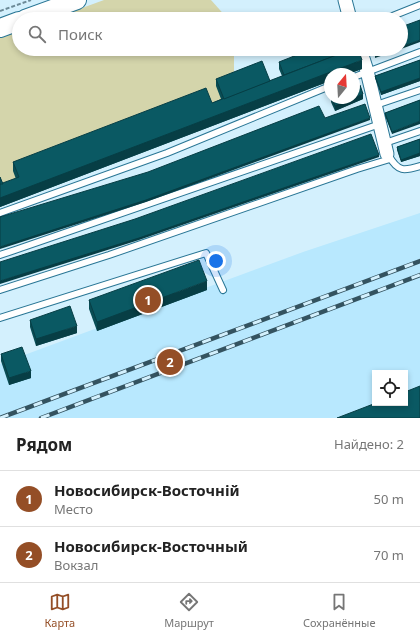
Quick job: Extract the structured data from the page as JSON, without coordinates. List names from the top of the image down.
{
  "north": "top",
  "page": {
    "search": "Поиск",
    "pins": ["1", "2"],
    "heading": ["Рядом", "Найдено: 2"],
    "list": [
      {
        "mark": "1",
        "name": "Новосибирск-Восточній",
        "note": "Место",
        "value": "50 m"
      },
      {
        "mark": "2",
        "name": "Новосибирск-Восточный",
        "note": "Вокзал",
        "value": "70 m"
      }
    ],
    "nav": ["Карта", "Маршрут", "Сохранённые"]
  }
}
